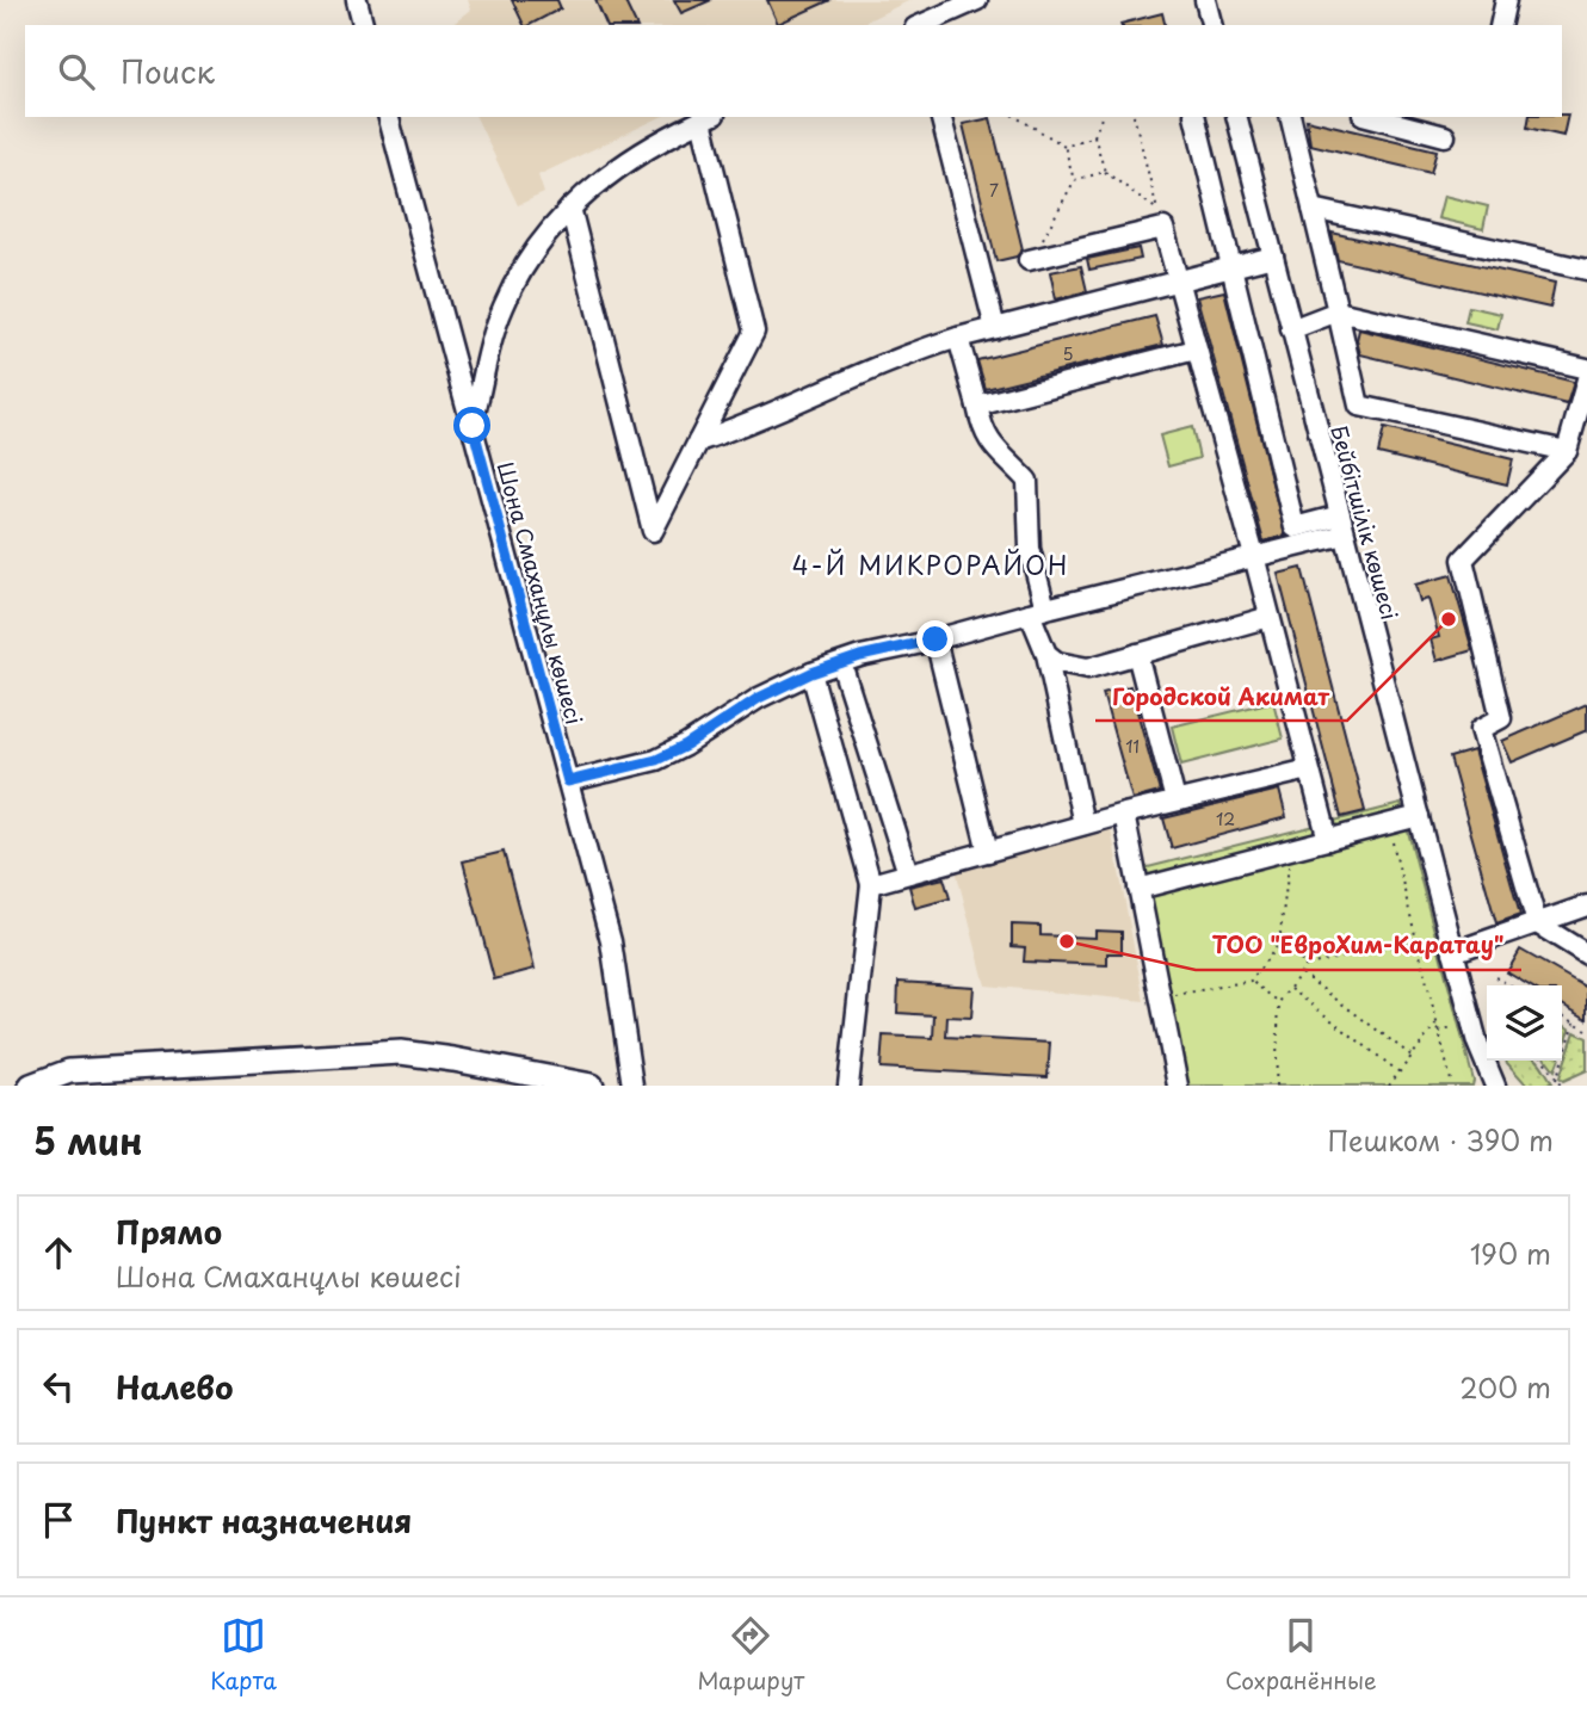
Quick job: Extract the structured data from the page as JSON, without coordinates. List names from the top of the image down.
{
  "streets": {
    "street": ["Бейбітшілік көшесі", "Шона Смаханұлы көшесі"]
  },
  "districts": ["4-Й МИКРОРАЙОН"],
  "places": ["Городской Акимат", "ТОО \"ЕвроХим-Каратау\""],
  "house_numbers": [
    "7",
    "5",
    "11",
    "12"
  ],
  "page": {
    "search": "Поиск",
    "heading": ["5 мин", "Пешком · 390 m"],
    "list": [
      ["Прямо", "Шона Смаханұлы көшесі", "190 m"],
      ["Налево", "200 m"],
      "Пункт назначения"
    ],
    "nav": ["Карта", "Маршрут", "Сохранённые"]
  }
}
